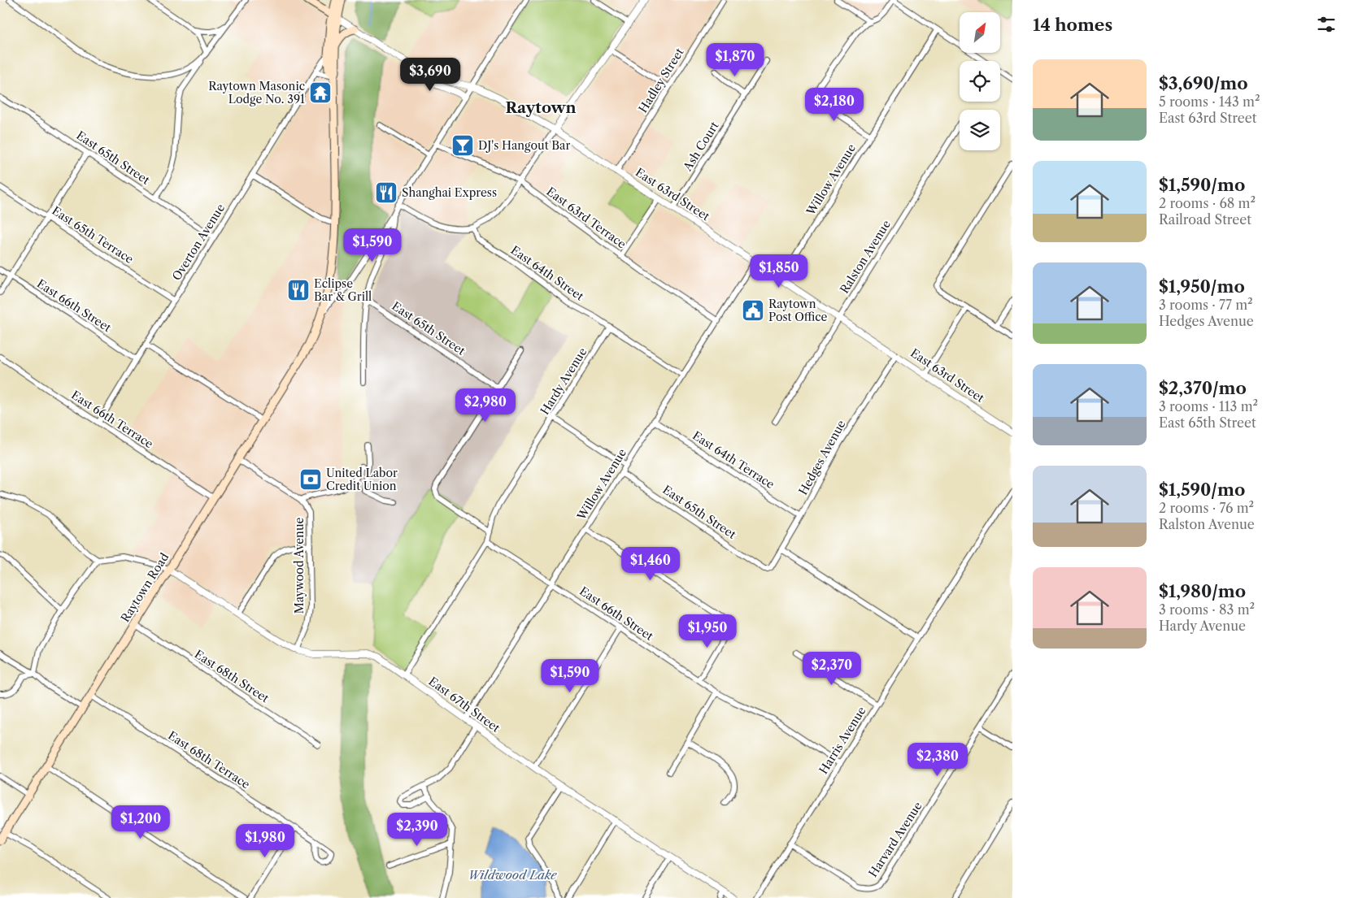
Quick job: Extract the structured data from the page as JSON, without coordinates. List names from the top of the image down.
{
  "streets": {
    "main road": ["East 63rd Street", "Raytown Road"],
    "street": [
      "Hadley Street",
      "Ash Court",
      "East 65th Street",
      "Willow Avenue",
      "East 63rd Terrace",
      "East 65th Terrace",
      "Overton Avenue",
      "Ralston Avenue",
      "East 64th Street",
      "East 66th Street",
      "Hardy Avenue",
      "East 66th Terrace",
      "Hedges Avenue",
      "East 64th Terrace",
      "Maywood Avenue",
      "East 68th Street",
      "East 67th Street",
      "Harris Avenue",
      "East 68th Terrace",
      "Harvard Avenue"
    ]
  },
  "crossings": [
    ["Hadley Street", "East 63rd Street"],
    ["Ash Court", "East 63rd Street"],
    ["East 65th Street", "Willow Avenue"],
    ["East 65th Street", "Overton Avenue"],
    ["East 65th Street", "Hedges Avenue"],
    ["Willow Avenue", "East 63rd Street"],
    ["Willow Avenue", "East 63rd Terrace"],
    ["Willow Avenue", "East 64th Street"],
    ["Willow Avenue", "East 66th Street"],
    ["Willow Avenue", "East 64th Terrace"],
    ["Willow Avenue", "East 67th Street"],
    ["East 63rd Street", "Ralston Avenue"],
    ["East 63rd Street", "Hedges Avenue"],
    ["East 65th Terrace", "Overton Avenue"],
    ["Overton Avenue", "East 66th Street"],
    ["Overton Avenue", "East 66th Terrace"],
    ["East 64th Street", "Hardy Avenue"],
    ["East 66th Street", "Hardy Avenue"],
    ["East 66th Street", "Harris Avenue"],
    ["East 66th Terrace", "Raytown Road"],
    ["Hedges Avenue", "East 64th Terrace"],
    ["Maywood Avenue", "East 67th Street"],
    ["Raytown Road", "East 68th Street"],
    ["Raytown Road", "East 67th Street"],
    ["Raytown Road", "East 68th Terrace"],
    ["Harris Avenue", "Harvard Avenue"]
  ],
  "districts": ["Raytown"],
  "water": ["Wildwood Lake"],
  "places": {
    "temple": ["Raytown Masonic Lodge No. 391"],
    "bar": ["DJ's Hangout Bar"],
    "restaurant": ["Shanghai Express", "Eclipse Bar & Grill"],
    "public building": ["Raytown Post Office"],
    "bank": ["United Labor Credit Union"]
  },
  "north": "top right",
  "page": {
    "heading": "14 homes",
    "price": [
      "$1,870",
      "$3,690",
      "$2,180",
      "$1,590",
      "$1,850",
      "$2,980",
      "$1,460",
      "$1,950",
      "$2,370",
      "$1,590",
      "$2,380",
      "$1,200",
      "$2,390",
      "$1,980"
    ],
    "list": [
      {
        "name": "$3,690/mo",
        "note": "5 rooms · 143 m² · East 63rd Street"
      },
      {
        "name": "$1,590/mo",
        "note": "2 rooms · 68 m² · Railroad Street"
      },
      {
        "name": "$1,950/mo",
        "note": "3 rooms · 77 m² · Hedges Avenue"
      },
      {
        "name": "$2,370/mo",
        "note": "3 rooms · 113 m² · East 65th Street"
      },
      {
        "name": "$1,590/mo",
        "note": "2 rooms · 76 m² · Ralston Avenue"
      },
      {
        "name": "$1,980/mo",
        "note": "3 rooms · 83 m² · Hardy Avenue"
      }
    ]
  }
}
